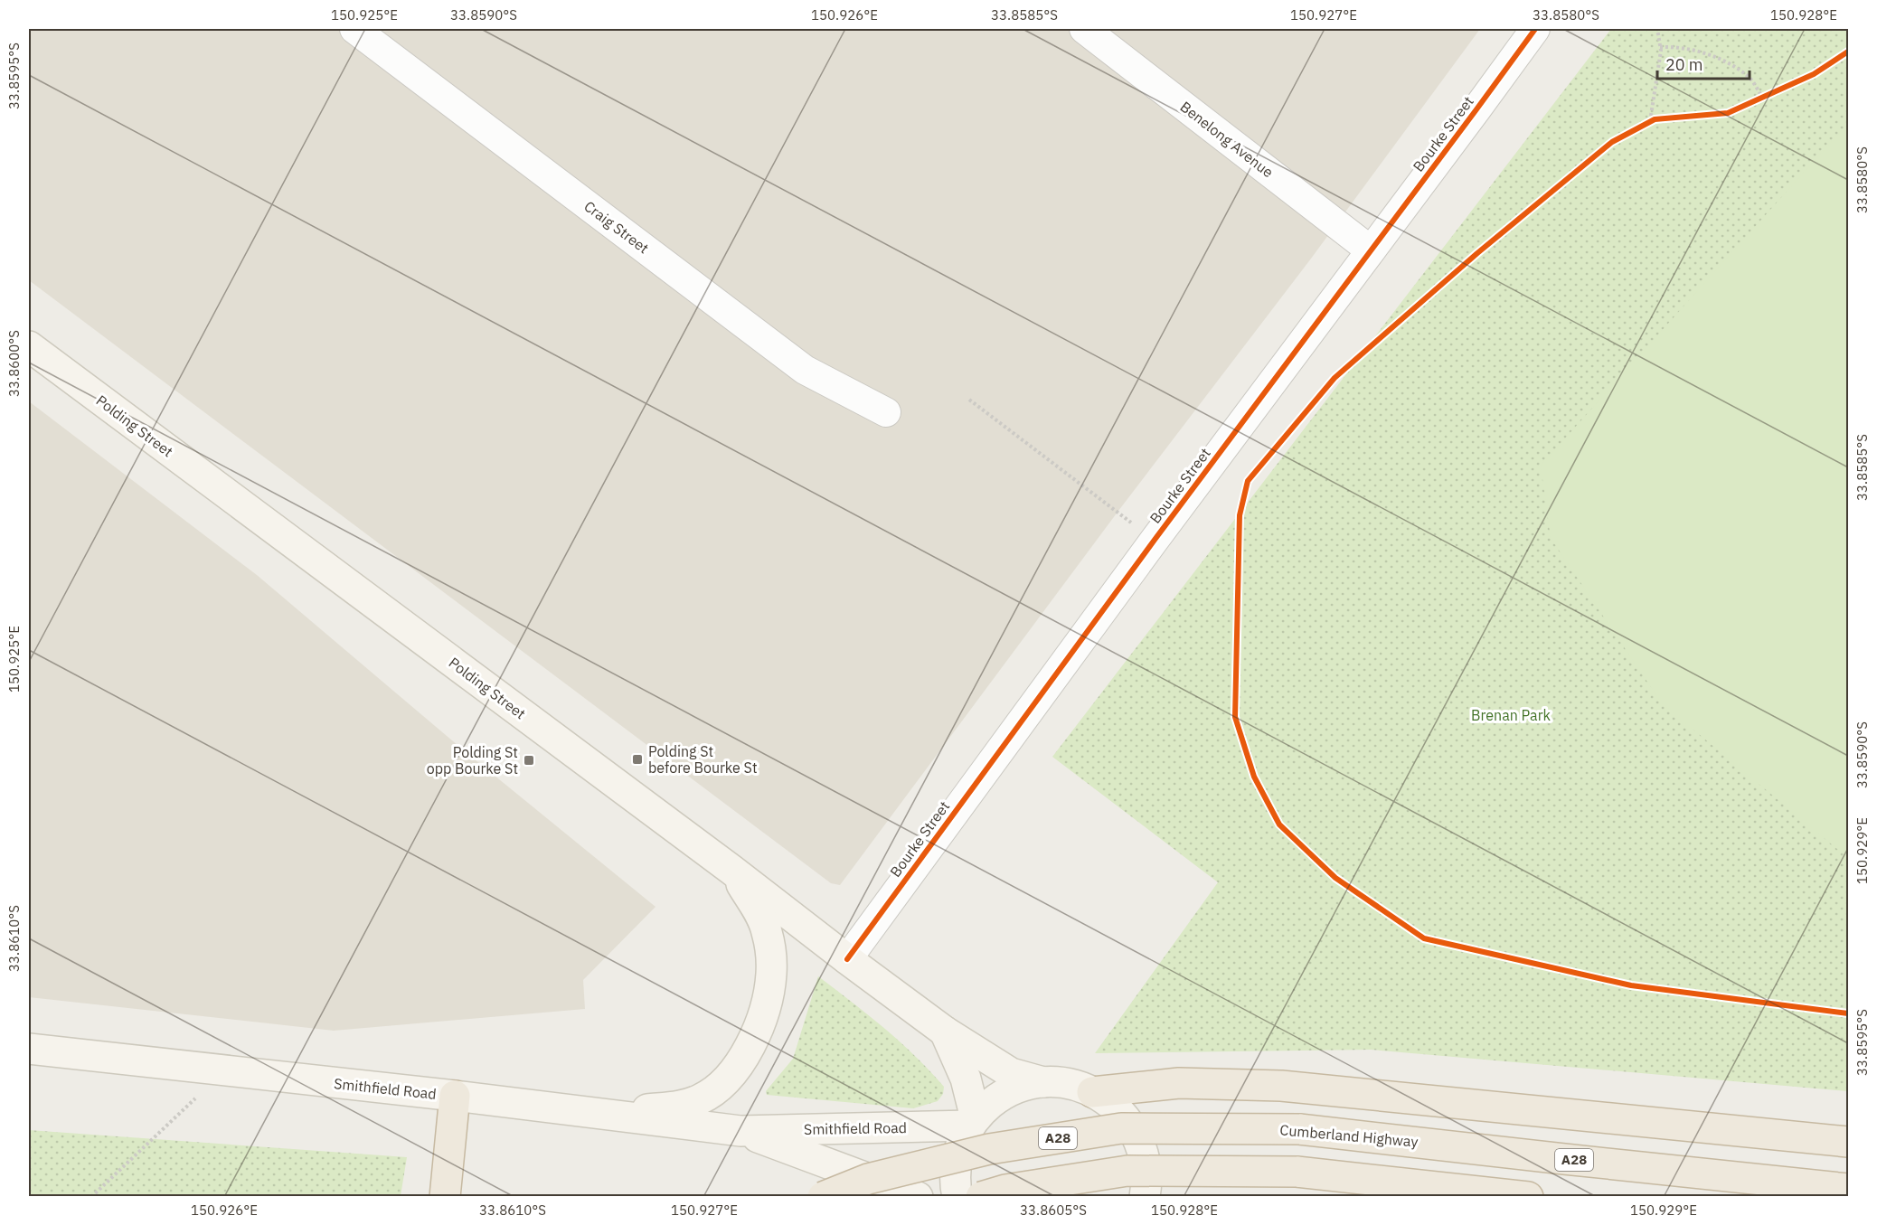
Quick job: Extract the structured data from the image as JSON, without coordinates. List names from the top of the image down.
{
  "streets": {
    "highway": ["Cumberland Highway", "A28"],
    "main road": ["Polding Street", "Smithfield Road"],
    "street": ["Bourke Street", "Benelong Avenue", "Craig Street"]
  },
  "crossings": [
    ["Bourke Street", "Benelong Avenue"],
    ["Bourke Street", "Polding Street"],
    ["Polding Street", "Smithfield Road"]
  ],
  "parks": ["Brenan Park"],
  "places": {
    "transit": ["Polding St before Bourke St", "Polding St opp Bourke St"]
  },
  "scale_bar": "20 m",
  "coordinates": [
    "150.925°E",
    "33.8590°S",
    "150.926°E",
    "33.8585°S",
    "150.927°E",
    "33.8580°S",
    "150.928°E",
    "33.8595°S",
    "33.8600°S",
    "150.929°E",
    "33.8610°S",
    "33.8605°S"
  ]
}
